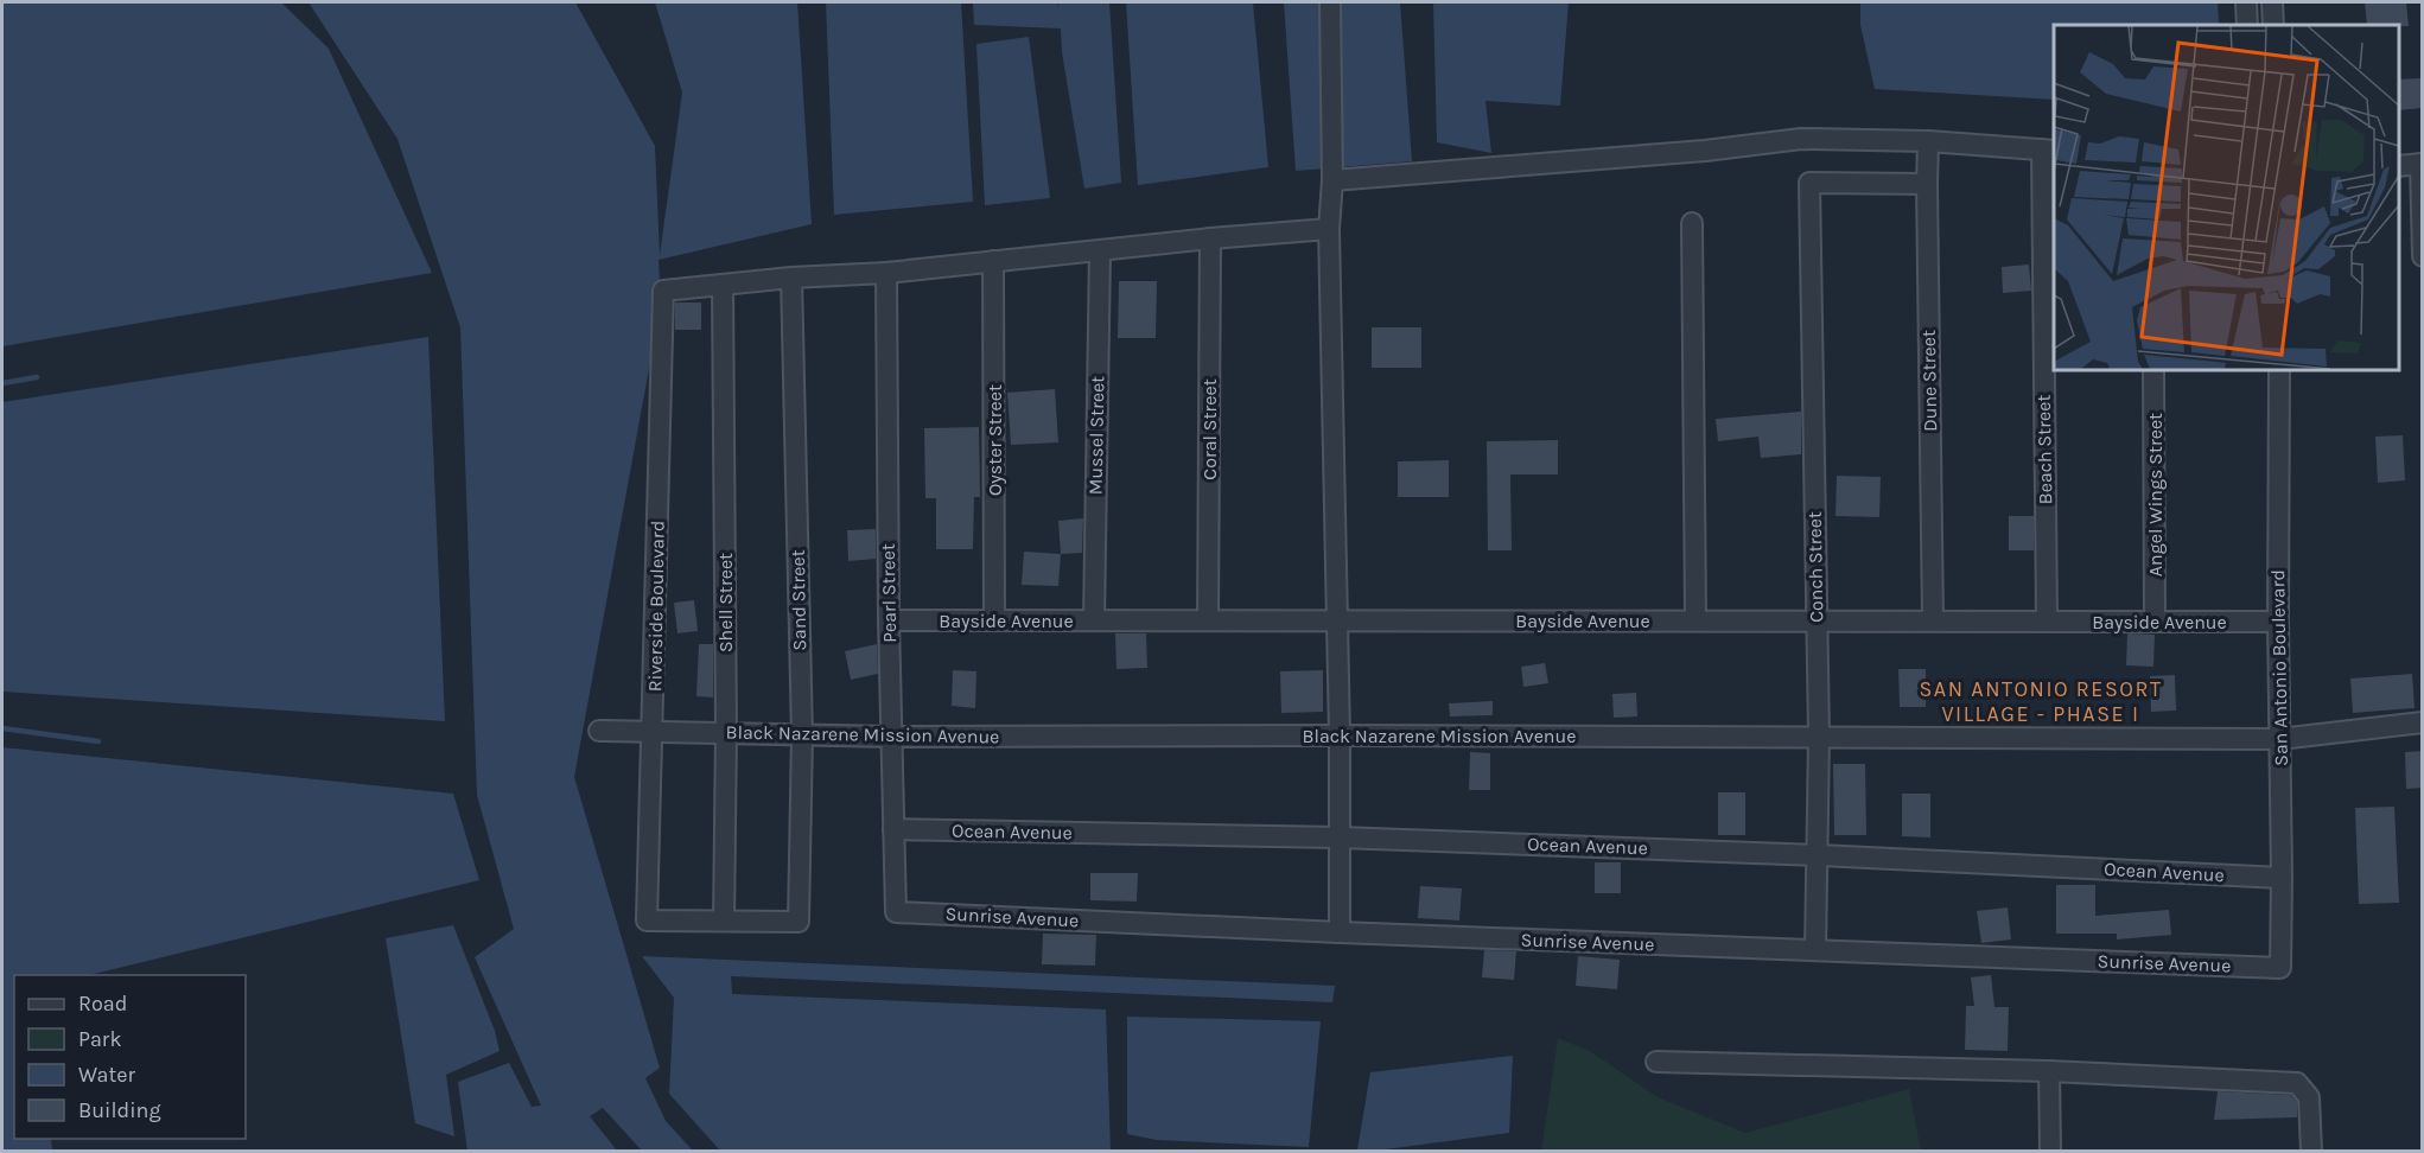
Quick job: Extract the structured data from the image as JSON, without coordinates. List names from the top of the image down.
{
  "streets": {
    "street": [
      "Dune Street",
      "Coral Street",
      "Mussel Street",
      "Oyster Street",
      "Beach Street",
      "Angel Wings Street",
      "Conch Street",
      "Pearl Street",
      "Sand Street",
      "Shell Street",
      "Riverside Boulevard",
      "Bayside Avenue",
      "San Antonio Boulevard",
      "Black Nazarene Mission Avenue",
      "Ocean Avenue",
      "Sunrise Avenue"
    ]
  },
  "crossings": [
    ["Dune Street", "Conch Street"],
    ["Dune Street", "Bayside Avenue"],
    ["Coral Street", "Bayside Avenue"],
    ["Mussel Street", "Bayside Avenue"],
    ["Oyster Street", "Bayside Avenue"],
    ["Beach Street", "Bayside Avenue"],
    ["Angel Wings Street", "Bayside Avenue"],
    ["Conch Street", "Bayside Avenue"],
    ["Conch Street", "Black Nazarene Mission Avenue"],
    ["Conch Street", "Ocean Avenue"],
    ["Conch Street", "Sunrise Avenue"],
    ["Pearl Street", "Bayside Avenue"],
    ["Pearl Street", "Black Nazarene Mission Avenue"],
    ["Pearl Street", "Ocean Avenue"],
    ["Pearl Street", "Sunrise Avenue"],
    ["Sand Street", "Shell Street"],
    ["Sand Street", "Riverside Boulevard"],
    ["Sand Street", "Black Nazarene Mission Avenue"],
    ["Shell Street", "Riverside Boulevard"],
    ["Shell Street", "Black Nazarene Mission Avenue"],
    ["Riverside Boulevard", "Black Nazarene Mission Avenue"],
    ["Bayside Avenue", "San Antonio Boulevard"],
    ["San Antonio Boulevard", "Black Nazarene Mission Avenue"],
    ["San Antonio Boulevard", "Ocean Avenue"],
    ["San Antonio Boulevard", "Sunrise Avenue"]
  ],
  "districts": ["SAN ANTONIO RESORT VILLAGE - PHASE I"],
  "legend": [
    "Road",
    "Park",
    "Water",
    "Building"
  ]
}
